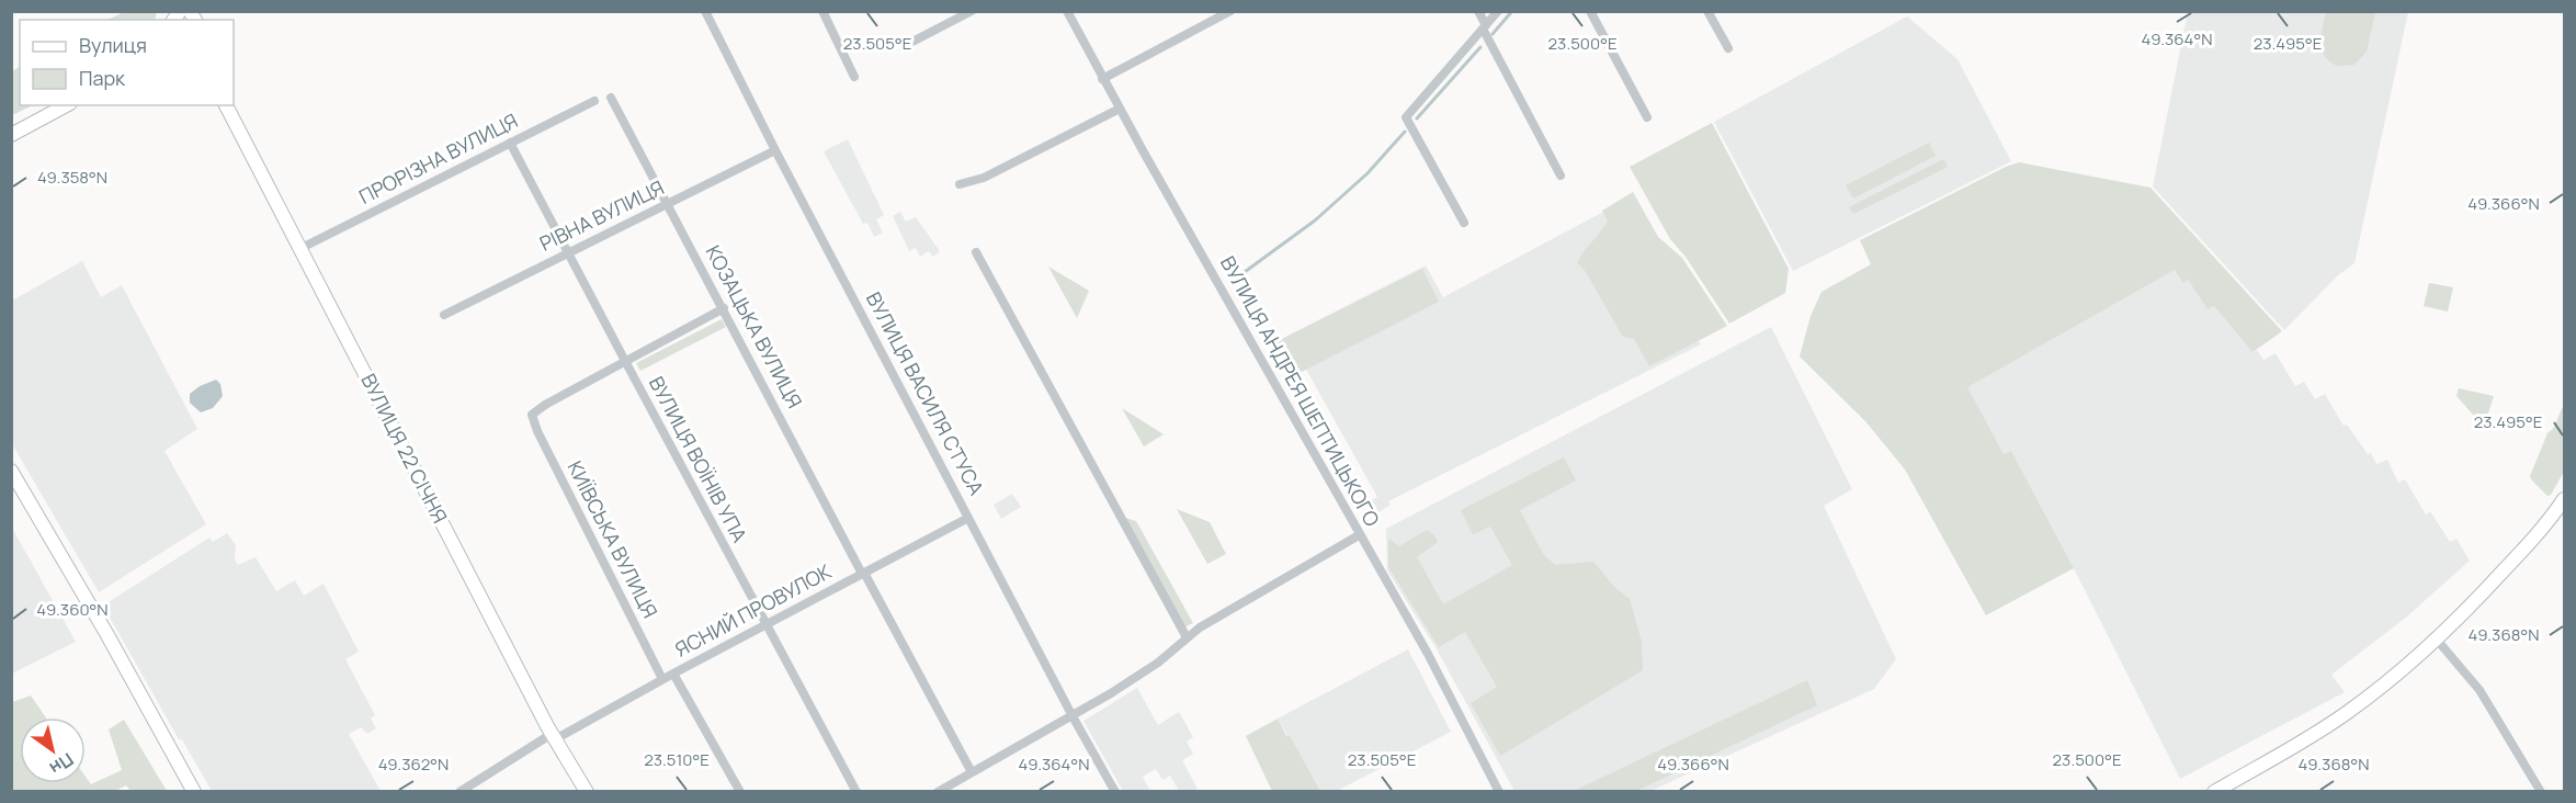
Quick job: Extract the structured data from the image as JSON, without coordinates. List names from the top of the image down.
{
  "streets": {
    "street": [
      "ПРОРІЗНА ВУЛИЦЯ",
      "РІВНА ВУЛИЦЯ",
      "КОЗАЦЬКА ВУЛИЦЯ",
      "ВУЛИЦЯ АНДРЕЯ ШЕПТИЦЬКОГО",
      "ВУЛИЦЯ ВАСИЛЯ СТУСА",
      "ВУЛИЦЯ 22 СІЧНЯ",
      "ВУЛИЦЯ ВОЇНІВ УПА",
      "КИЇВСЬКА ВУЛИЦЯ",
      "ЯСНИЙ ПРОВУЛОК"
    ]
  },
  "crossings": [
    ["ПРОРІЗНА ВУЛИЦЯ", "ВУЛИЦЯ 22 СІЧНЯ"],
    ["ПРОРІЗНА ВУЛИЦЯ", "ВУЛИЦЯ ВОЇНІВ УПА"],
    ["РІВНА ВУЛИЦЯ", "КОЗАЦЬКА ВУЛИЦЯ"],
    ["РІВНА ВУЛИЦЯ", "ВУЛИЦЯ ВАСИЛЯ СТУСА"],
    ["РІВНА ВУЛИЦЯ", "ВУЛИЦЯ ВОЇНІВ УПА"],
    ["КОЗАЦЬКА ВУЛИЦЯ", "ЯСНИЙ ПРОВУЛОК"],
    ["ВУЛИЦЯ ВАСИЛЯ СТУСА", "ЯСНИЙ ПРОВУЛОК"],
    ["ВУЛИЦЯ 22 СІЧНЯ", "ЯСНИЙ ПРОВУЛОК"],
    ["ВУЛИЦЯ ВОЇНІВ УПА", "КИЇВСЬКА ВУЛИЦЯ"],
    ["ВУЛИЦЯ ВОЇНІВ УПА", "ЯСНИЙ ПРОВУЛОК"],
    ["КИЇВСЬКА ВУЛИЦЯ", "ЯСНИЙ ПРОВУЛОК"]
  ],
  "legend": ["Вулиця", "Парк"],
  "north": "bottom right",
  "coordinates": [
    "49.364°N",
    "23.505°E",
    "23.500°E",
    "23.495°E",
    "49.358°N",
    "49.366°N",
    "49.360°N",
    "49.368°N",
    "23.510°E",
    "49.362°N"
  ]
}
